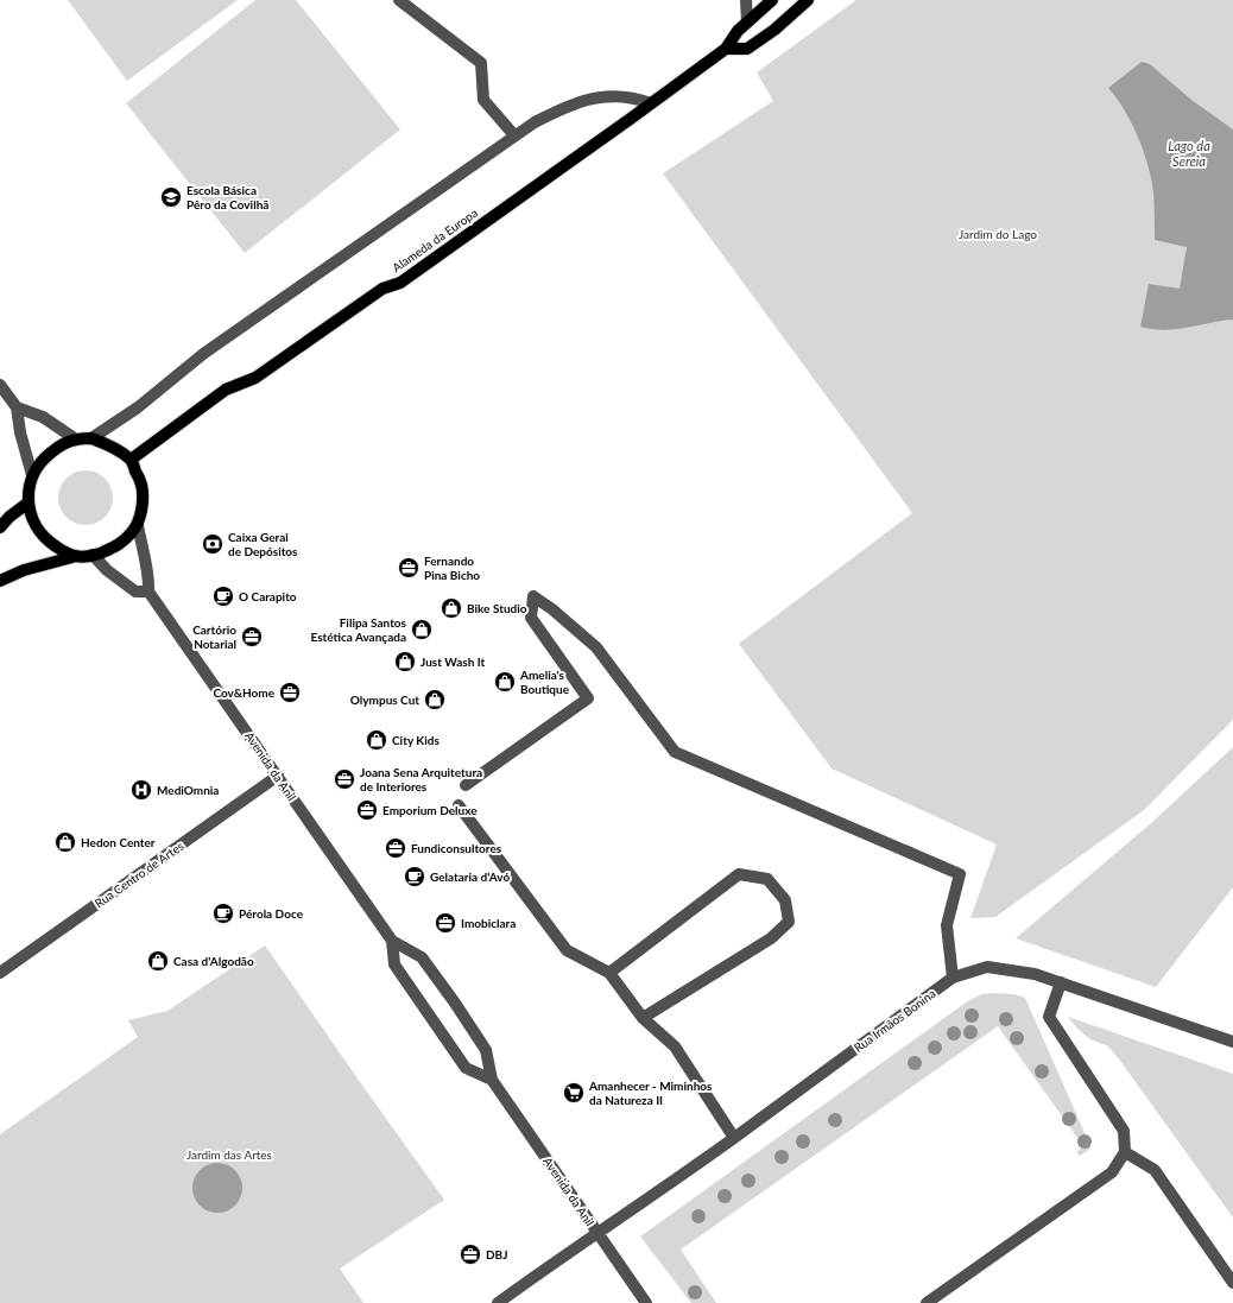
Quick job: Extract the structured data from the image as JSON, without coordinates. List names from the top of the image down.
{
  "streets": {
    "main road": ["Alameda da Europa"],
    "street": ["Avenida da Anil", "Rua Centro de Artes", "Rua Irmãos Bonina"]
  },
  "crossings": [
    ["Avenida da Anil", "Rua Centro de Artes"],
    ["Avenida da Anil", "Rua Irmãos Bonina"]
  ],
  "water": ["Lago da Sereia"],
  "parks": ["Jardim do Lago", "Jardim das Artes"],
  "places": {
    "school or university": ["Escola Básica Pêro da Covilhã"],
    "bank": ["Caixa Geral de Depósitos"],
    "office": [
      "Fernando Pina Bicho",
      "Cartório Notarial",
      "Cov&Home",
      "Joana Sena Arquitetura de Interiores",
      "Emporium Deluxe",
      "Fundiconsultores",
      "Imobiclara",
      "DBJ"
    ],
    "cafe": ["O Carapito", "Gelataria d'Avó", "Pérola Doce"],
    "shop": [
      "Bike Studio",
      "Filipa Santos Estética Avançada",
      "Just Wash It",
      "Amelia's Boutique",
      "Olympus Cut",
      "City Kids",
      "Hedon Center",
      "Casa d'Algodão"
    ],
    "hospital": ["MediOmnia"],
    "supermarket": ["Amanhecer - Miminhos da Natureza II"]
  }
}
